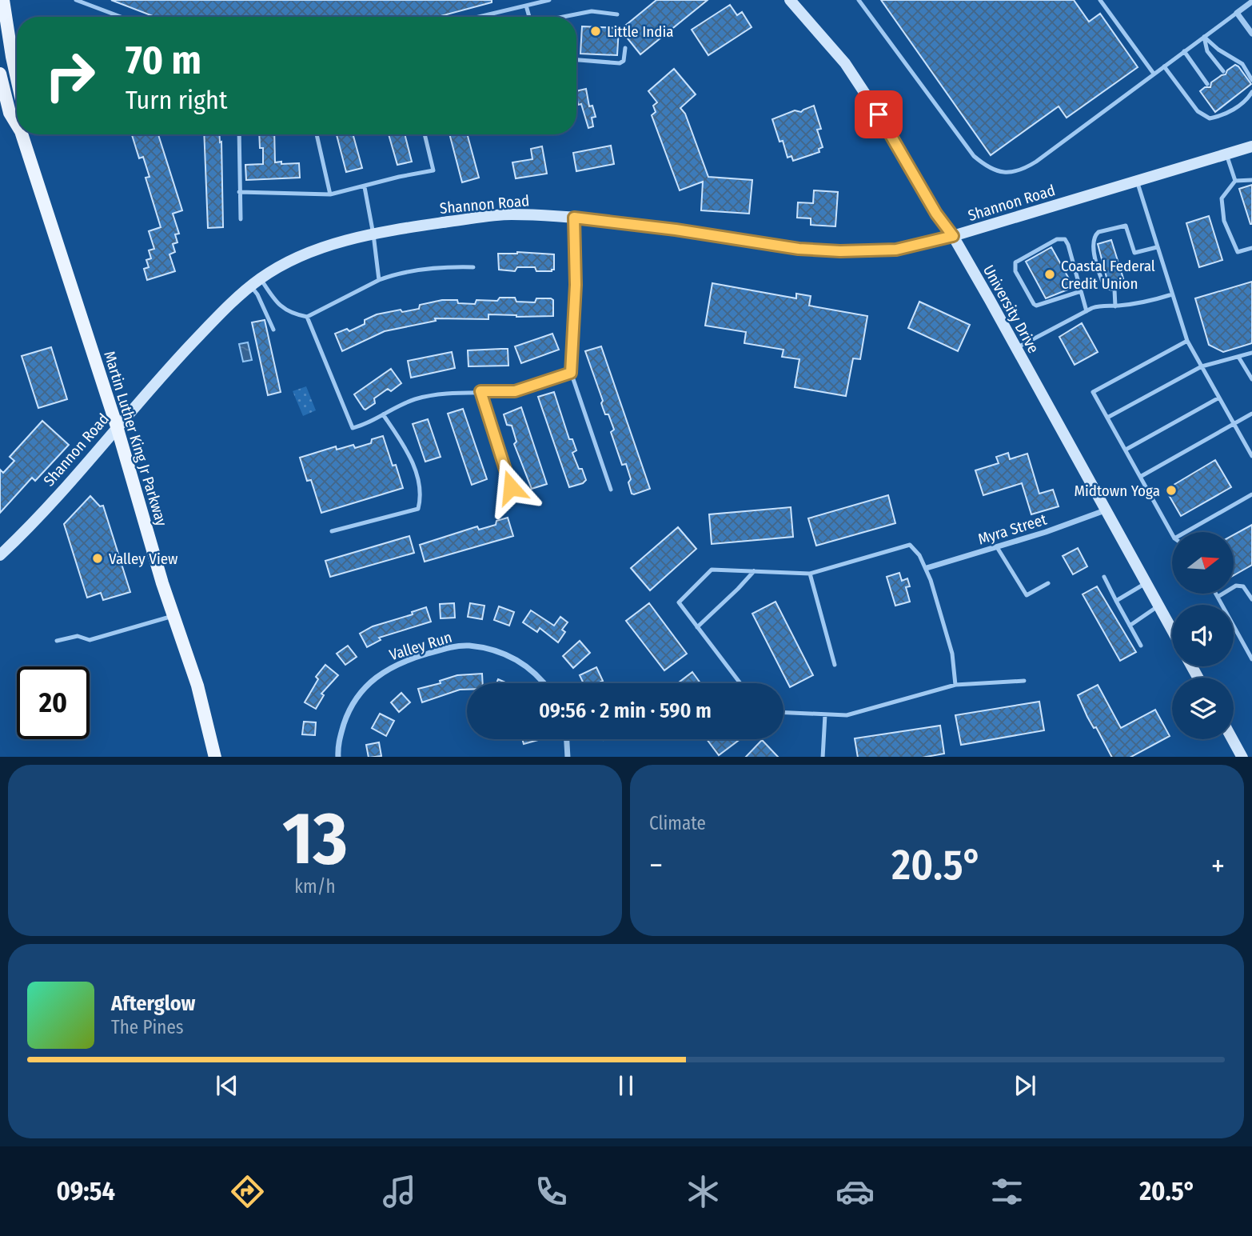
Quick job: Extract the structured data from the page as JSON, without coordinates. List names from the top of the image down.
{
  "streets": {
    "main road": ["Martin Luther King Jr Parkway"],
    "street": [
      "Shannon Road",
      "University Drive",
      "Myra Street",
      "Valley Run"
    ]
  },
  "crossings": [
    ["Shannon Road", "University Drive"],
    ["Shannon Road", "Martin Luther King Jr Parkway"],
    ["University Drive", "Myra Street"]
  ],
  "places": [
    "Little India",
    "Coastal Federal Credit Union",
    "Midtown Yoga",
    "Valley View"
  ],
  "north": "right",
  "page": {
    "turn": ["70 m", "Turn right"],
    "limit": "20",
    "trip": "09:56 · 2 min · 590 m",
    "tile": [
      ["13", "km/h"],
      "Climate"
    ],
    "heat": ["−", "20.5°", "+"],
    "song": ["Afterglow", "The Pines"],
    "tabs": ["09:54", "20.5°"]
  }
}
